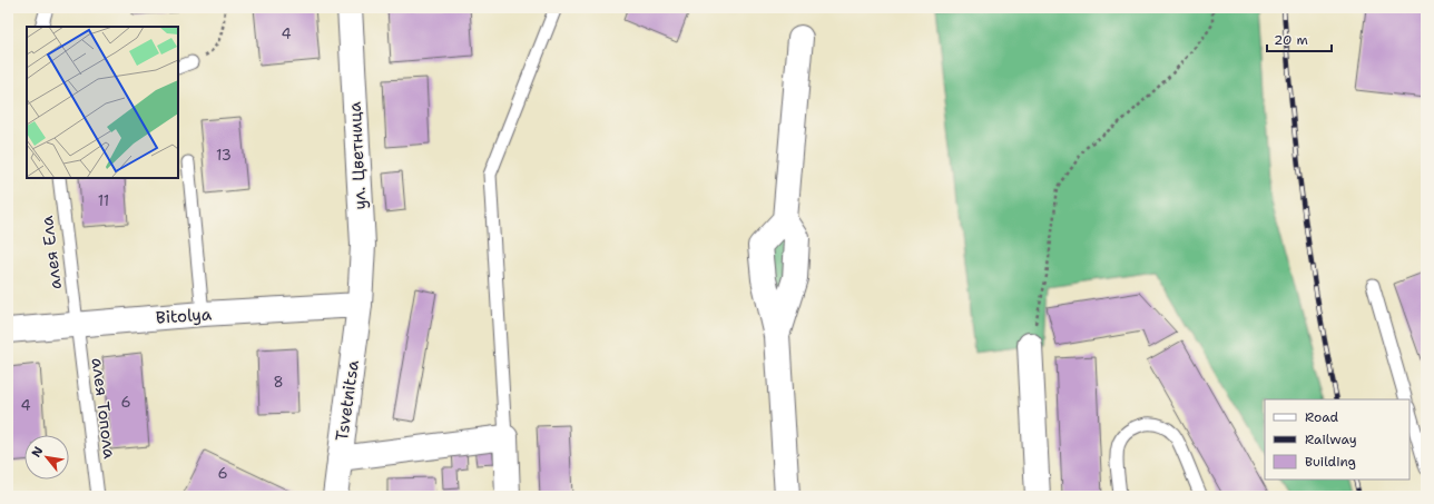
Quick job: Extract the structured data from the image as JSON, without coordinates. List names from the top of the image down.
{
  "streets": {
    "street": ["ул. Цветница", "Bitolya", "Tsvetnitsa"],
    "lane": ["алея Ела", "алея Топола"]
  },
  "crossings": [
    ["ул. Цветница", "Bitolya"],
    ["ул. Цветница", "Tsvetnitsa"],
    ["алея Ела", "Bitolya"],
    ["алея Ела", "алея Топола"],
    ["Bitolya", "Tsvetnitsa"],
    ["Bitolya", "алея Топола"]
  ],
  "house_numbers": [
    "4",
    "13",
    "11",
    "8",
    "6",
    "4",
    "6"
  ],
  "legend": ["Road", "Railway", "Building"],
  "scale_bar": "20 m",
  "north": "top left"
}
